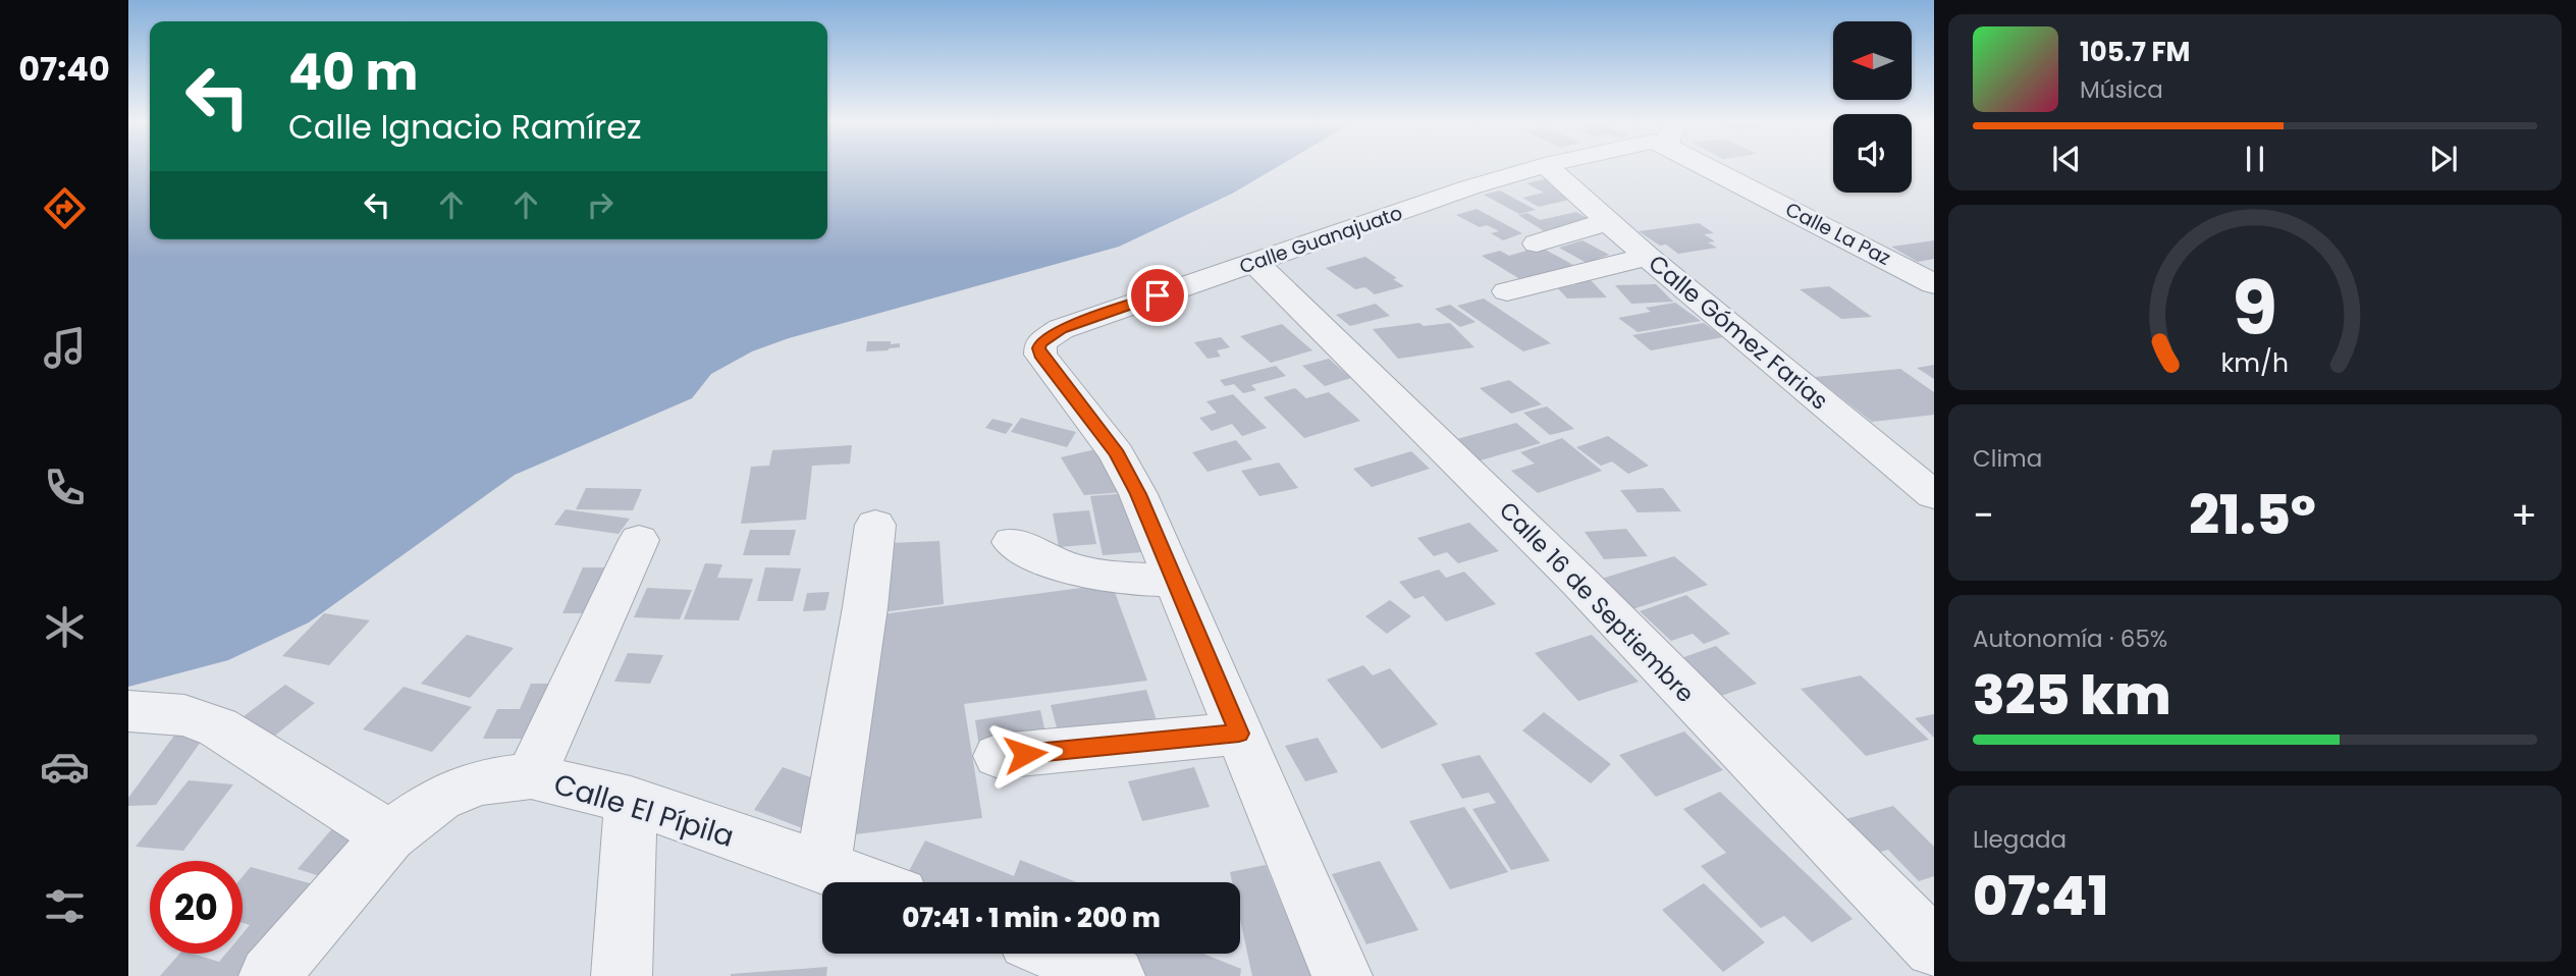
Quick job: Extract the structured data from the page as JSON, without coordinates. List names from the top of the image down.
{
  "streets": {
    "street": [
      "Calle La Paz",
      "Calle Guanajuato",
      "Calle Gómez Farias",
      "Calle 16 de Septiembre",
      "Calle El Pípila"
    ]
  },
  "crossings": [
    ["Calle Guanajuato", "Calle 16 de Septiembre"]
  ],
  "north": "left",
  "page": {
    "tabs": "07:40",
    "turn": ["40 m", "Calle Ignacio Ramírez"],
    "song": ["105.7 FM", "Música"],
    "tile": [
      "Clima",
      ["Autonomía · 65%", "325 km"],
      ["Llegada", "07:41"]
    ],
    "heat": ["−", "21.5°", "+"],
    "limit": "20",
    "trip": "07:41 · 1 min · 200 m",
    "gauge": ["9", "km/h"]
  }
}
